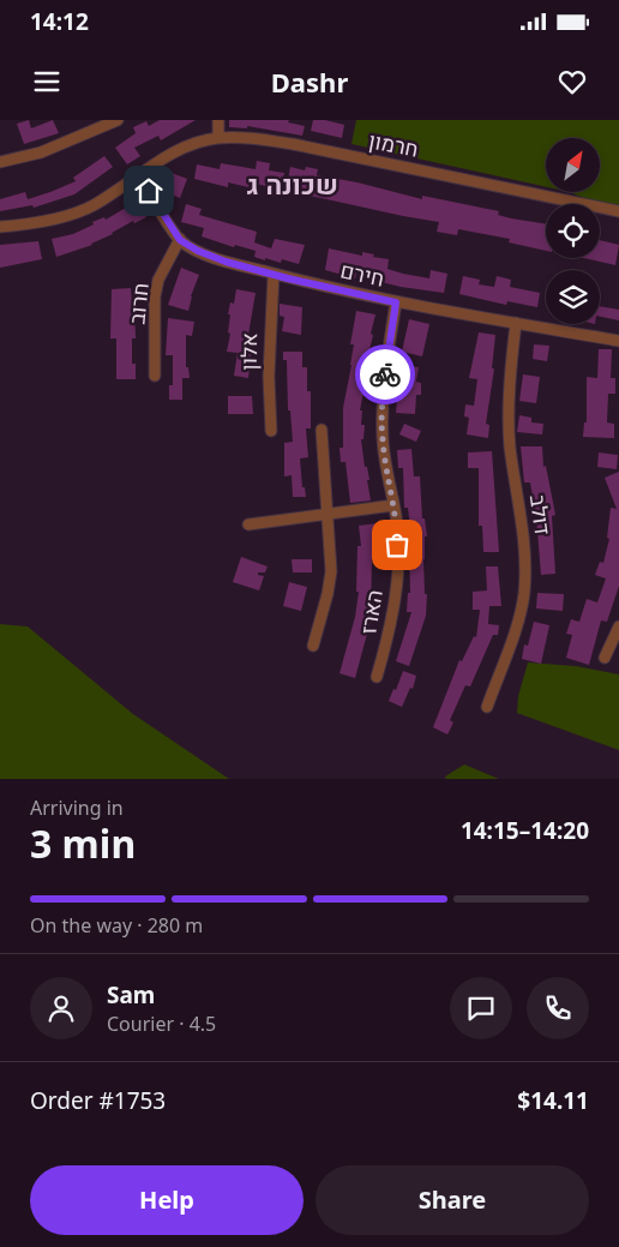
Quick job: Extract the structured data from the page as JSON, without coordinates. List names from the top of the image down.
{
  "streets": {
    "street": [
      "חרמון",
      "חירם",
      "חרוב",
      "אלון",
      "דולב",
      "הארז"
    ]
  },
  "crossings": [
    ["חרמון", "חירם"],
    ["חירם", "חרוב"],
    ["חירם", "אלון"],
    ["חירם", "דולב"],
    ["חירם", "הארז"]
  ],
  "districts": ["שכונה ג"],
  "north": "top right",
  "page": {
    "status": "14:12",
    "header": "Dashr",
    "heading": ["3 min", "Arriving in", "14:15–14:20"],
    "panel": [
      "Sam",
      "Courier · 4.5",
      "Order #1753",
      "$14.11"
    ],
    "bar": "On the way · 280 m",
    "buttons": ["Help", "Share"]
  }
}
